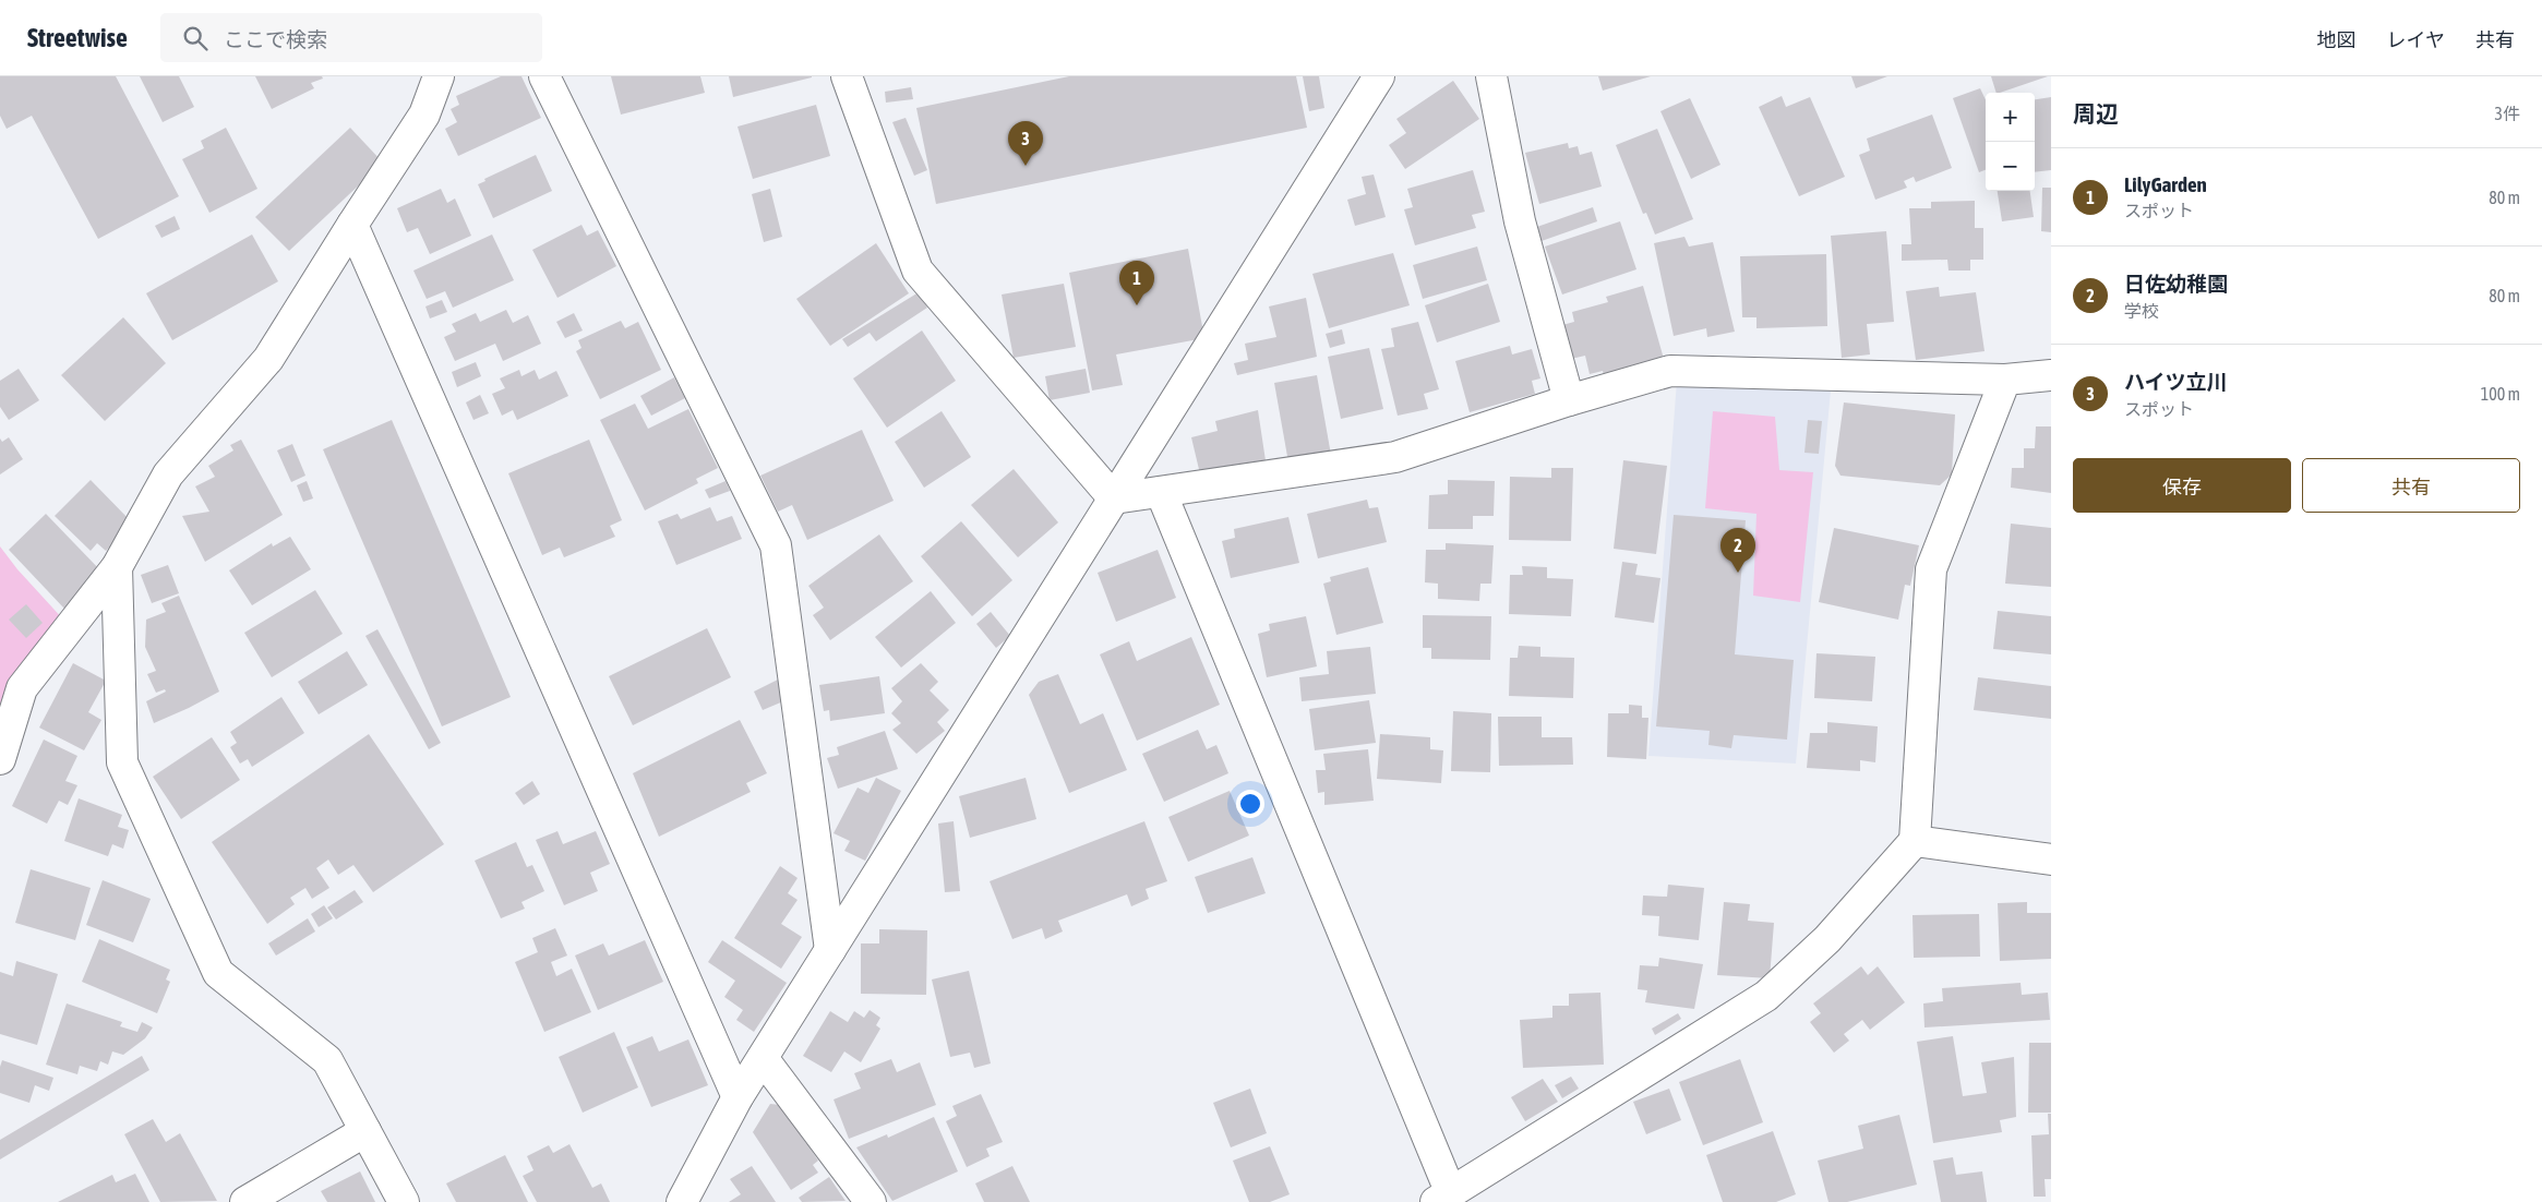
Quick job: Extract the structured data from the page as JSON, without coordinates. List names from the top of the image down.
{
  "page": {
    "header": "Streetwise",
    "search": "ここで検索",
    "nav": ["地図", "レイヤ", "共有"],
    "heading": ["周辺", "3件"],
    "map_buttons": ["+", "−"],
    "pins": ["3", "1", "2"],
    "list": [
      {
        "mark": "1",
        "name": "LilyGarden",
        "note": "スポット",
        "value": "80 m"
      },
      {
        "mark": "2",
        "name": "日佐幼稚園",
        "note": "学校",
        "value": "80 m"
      },
      {
        "mark": "3",
        "name": "ハイツ立川",
        "note": "スポット",
        "value": "100 m"
      }
    ],
    "buttons": ["保存", "共有"]
  }
}
